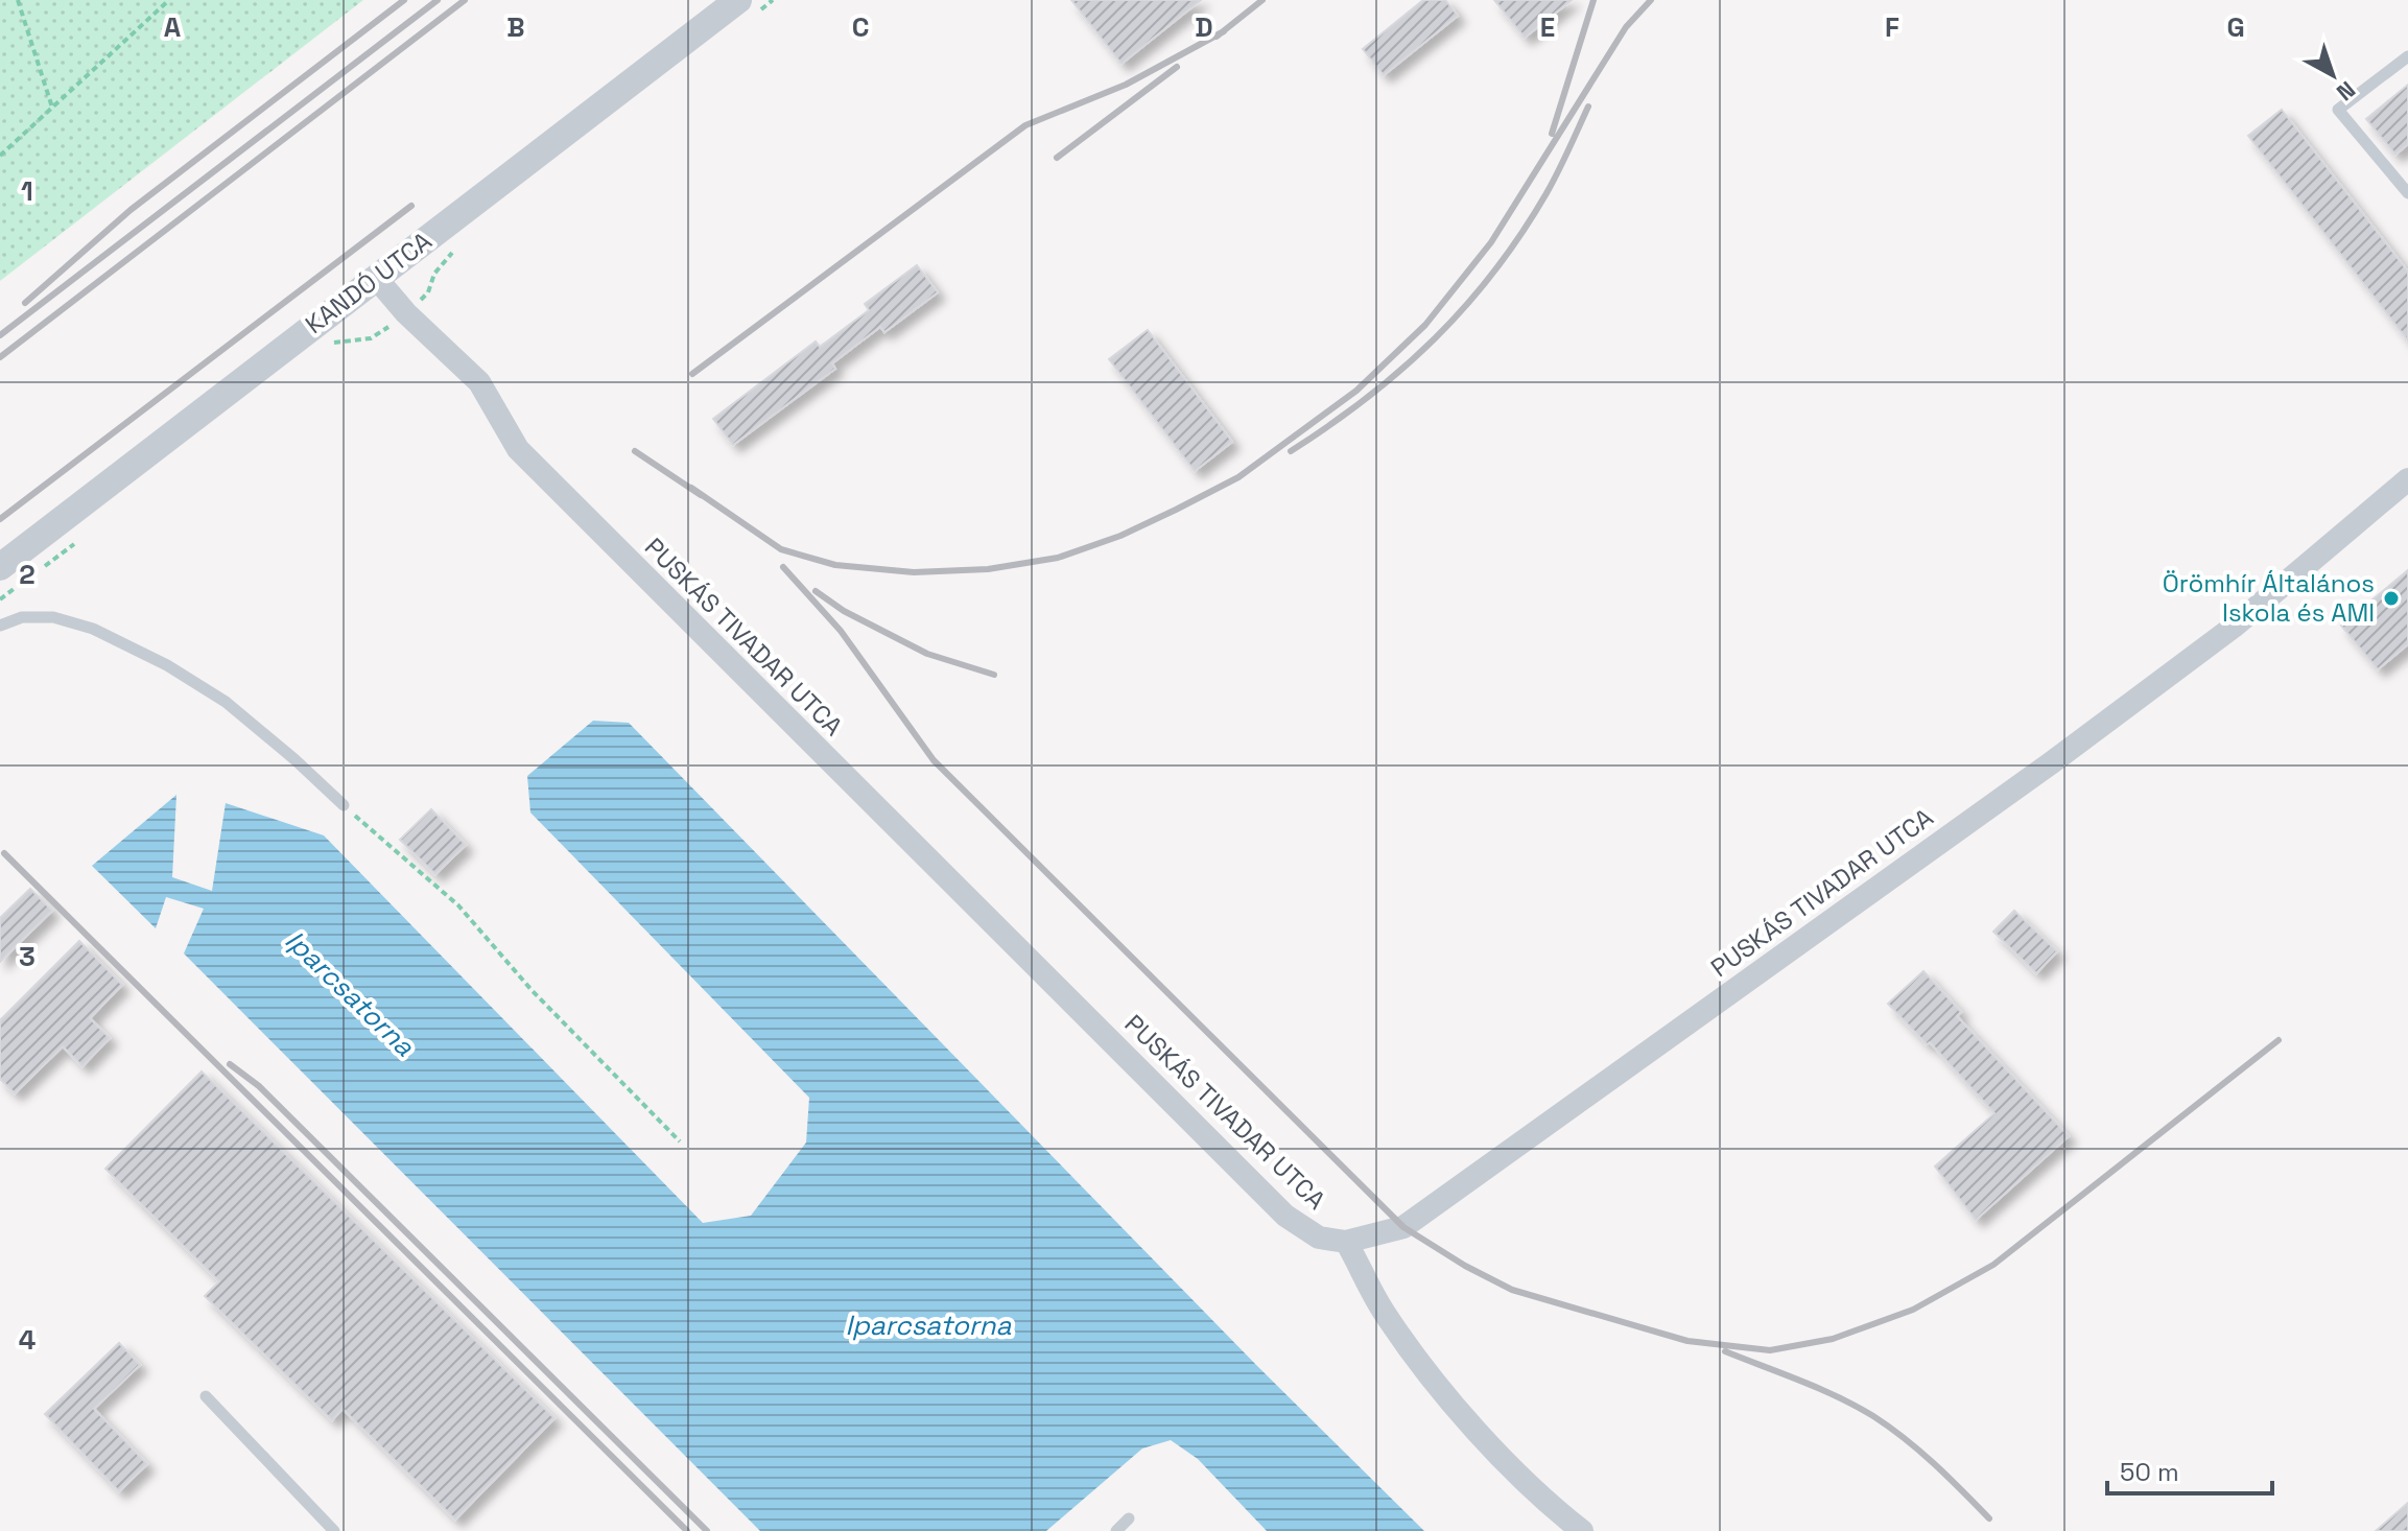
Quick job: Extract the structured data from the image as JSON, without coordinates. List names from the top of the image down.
{
  "streets": {
    "street": ["KANDÓ UTCA", "PUSKÁS TIVADAR UTCA"]
  },
  "crossings": [
    ["KANDÓ UTCA", "PUSKÁS TIVADAR UTCA"]
  ],
  "water": ["Iparcsatorna"],
  "places": ["Örömhír Általános Iskola és AMI"],
  "scale_bar": "50 m",
  "north": "bottom right",
  "grid": {
    "columns": [
      "A",
      "B",
      "C",
      "D",
      "E",
      "F",
      "G"
    ],
    "rows": [
      "1",
      "2",
      "3",
      "4"
    ]
  }
}
